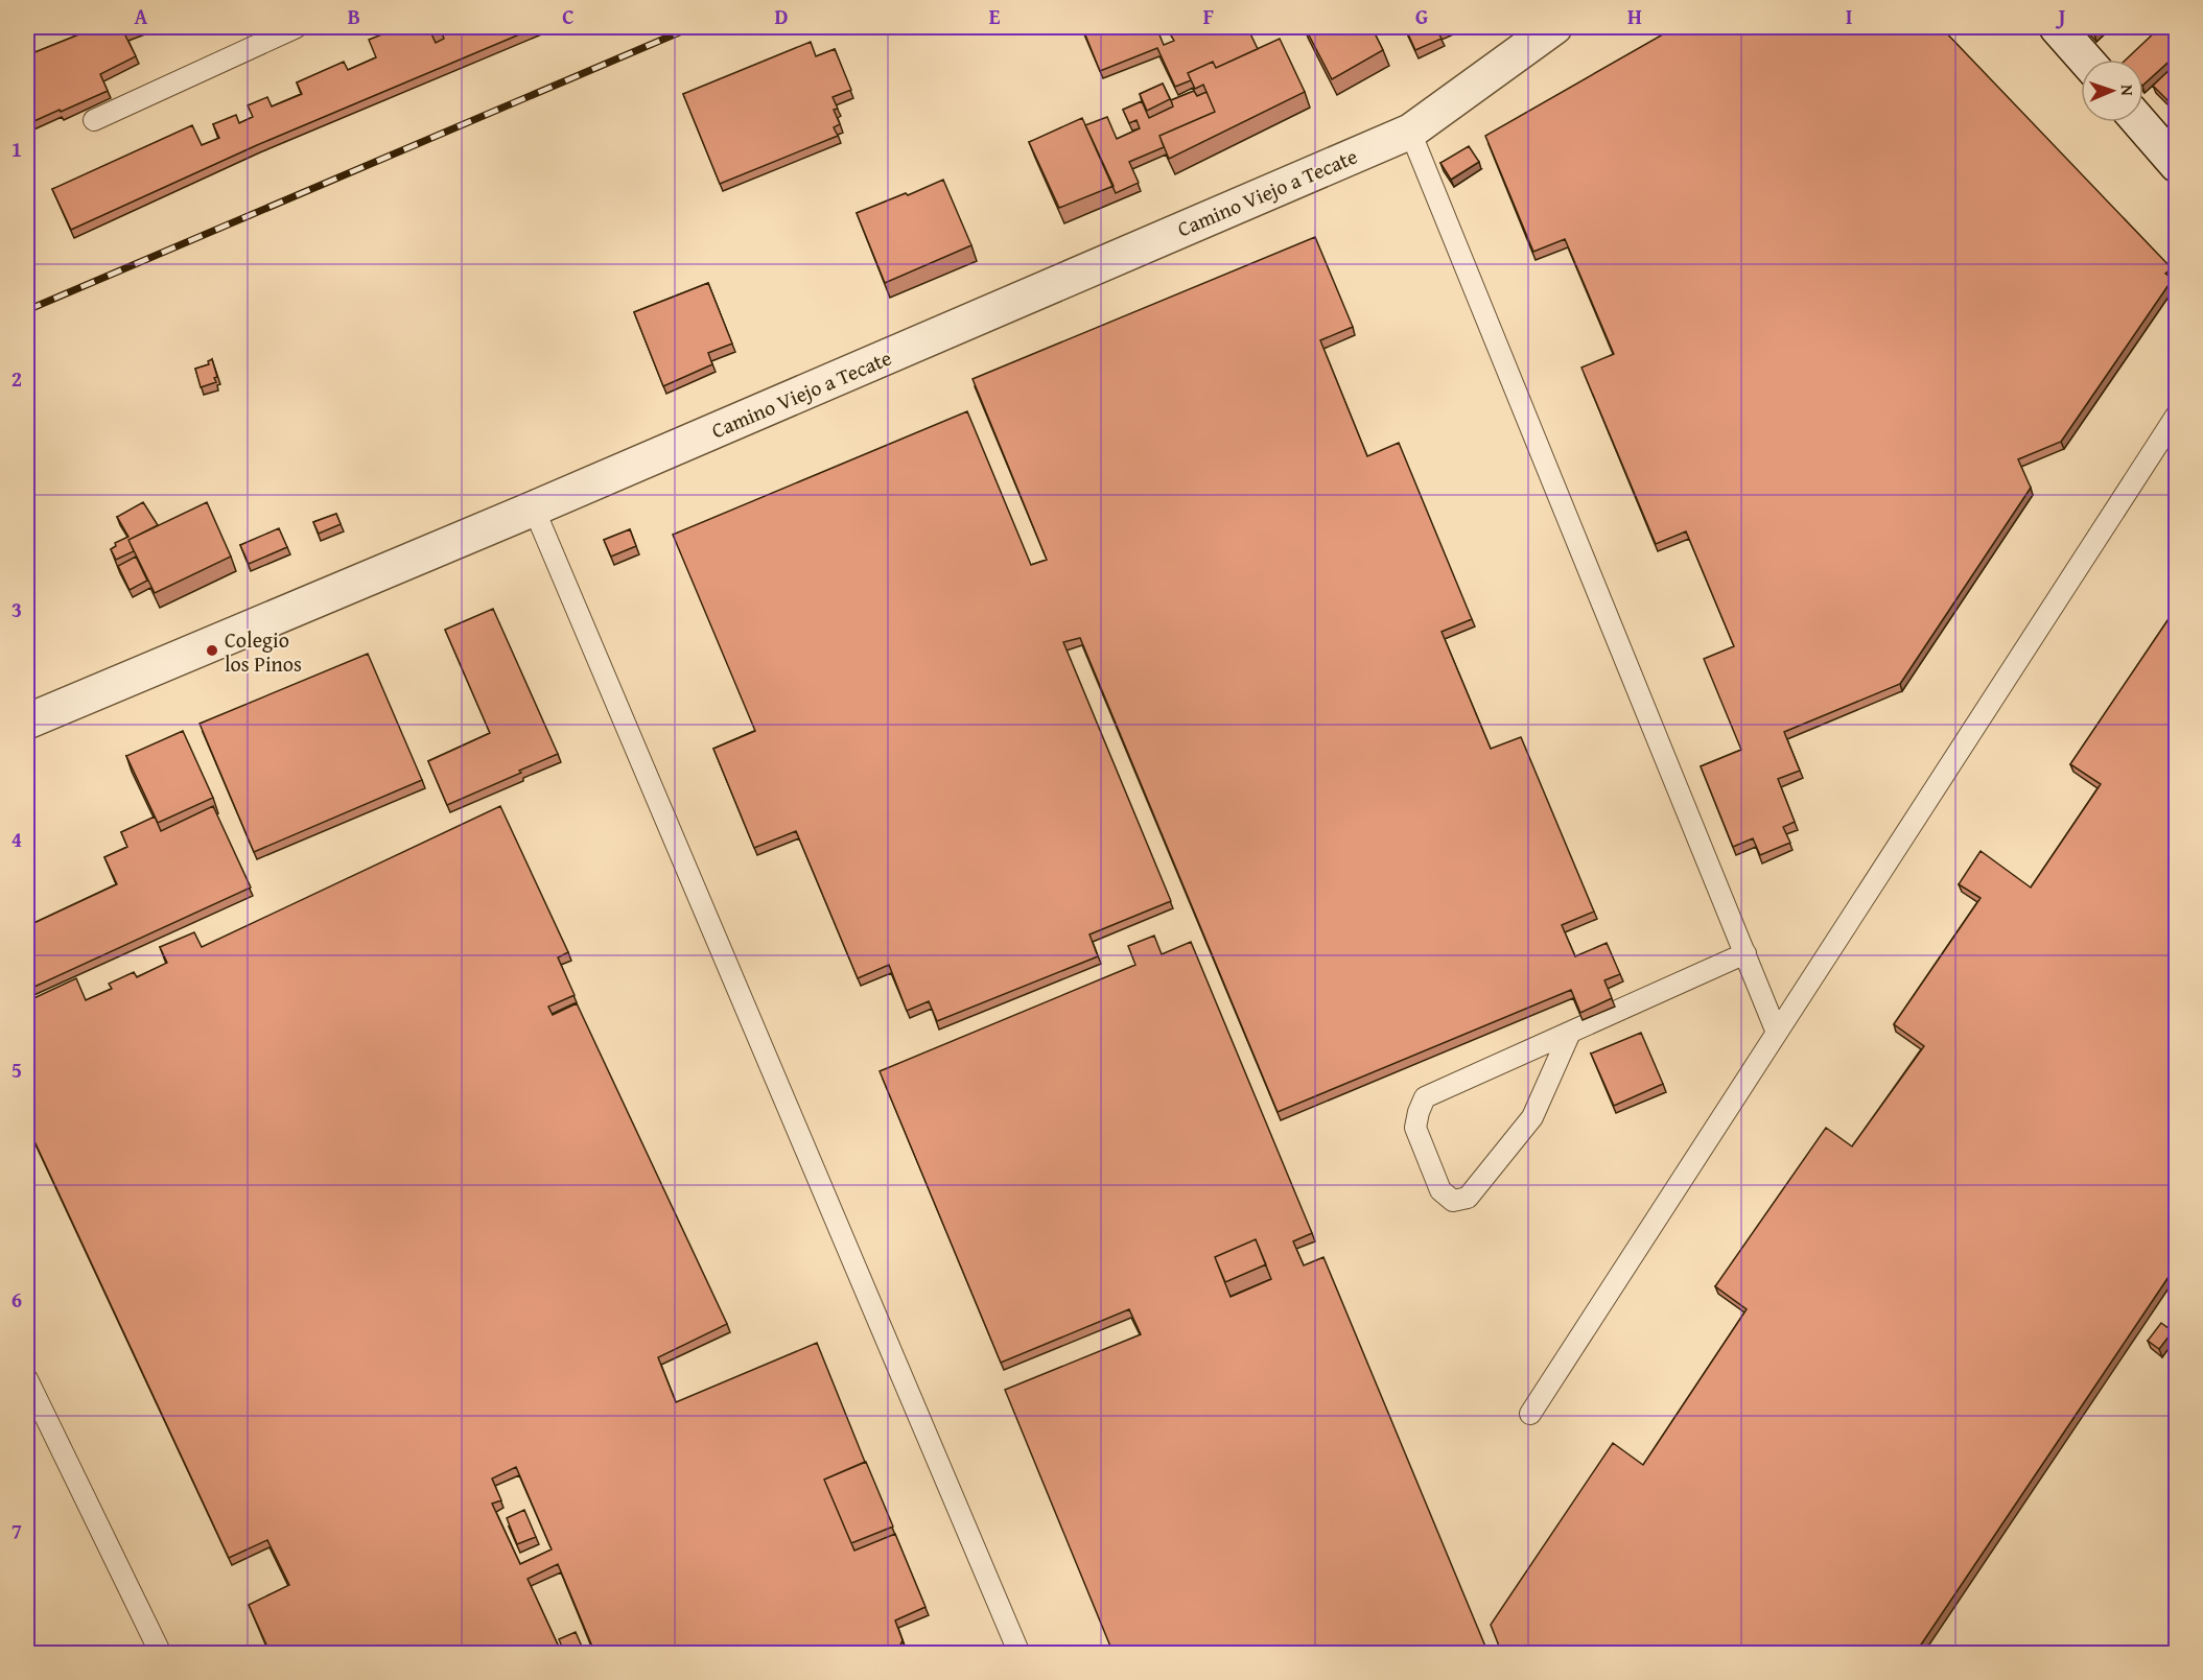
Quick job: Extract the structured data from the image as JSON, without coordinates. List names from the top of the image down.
{
  "streets": {
    "street": ["Camino Viejo a Tecate"]
  },
  "places": ["Colegio los Pinos"],
  "north": "right",
  "grid": {
    "columns": [
      "A",
      "B",
      "C",
      "D",
      "E",
      "F",
      "G",
      "H",
      "I",
      "J"
    ],
    "rows": [
      "1",
      "2",
      "3",
      "4",
      "5",
      "6",
      "7"
    ]
  }
}
